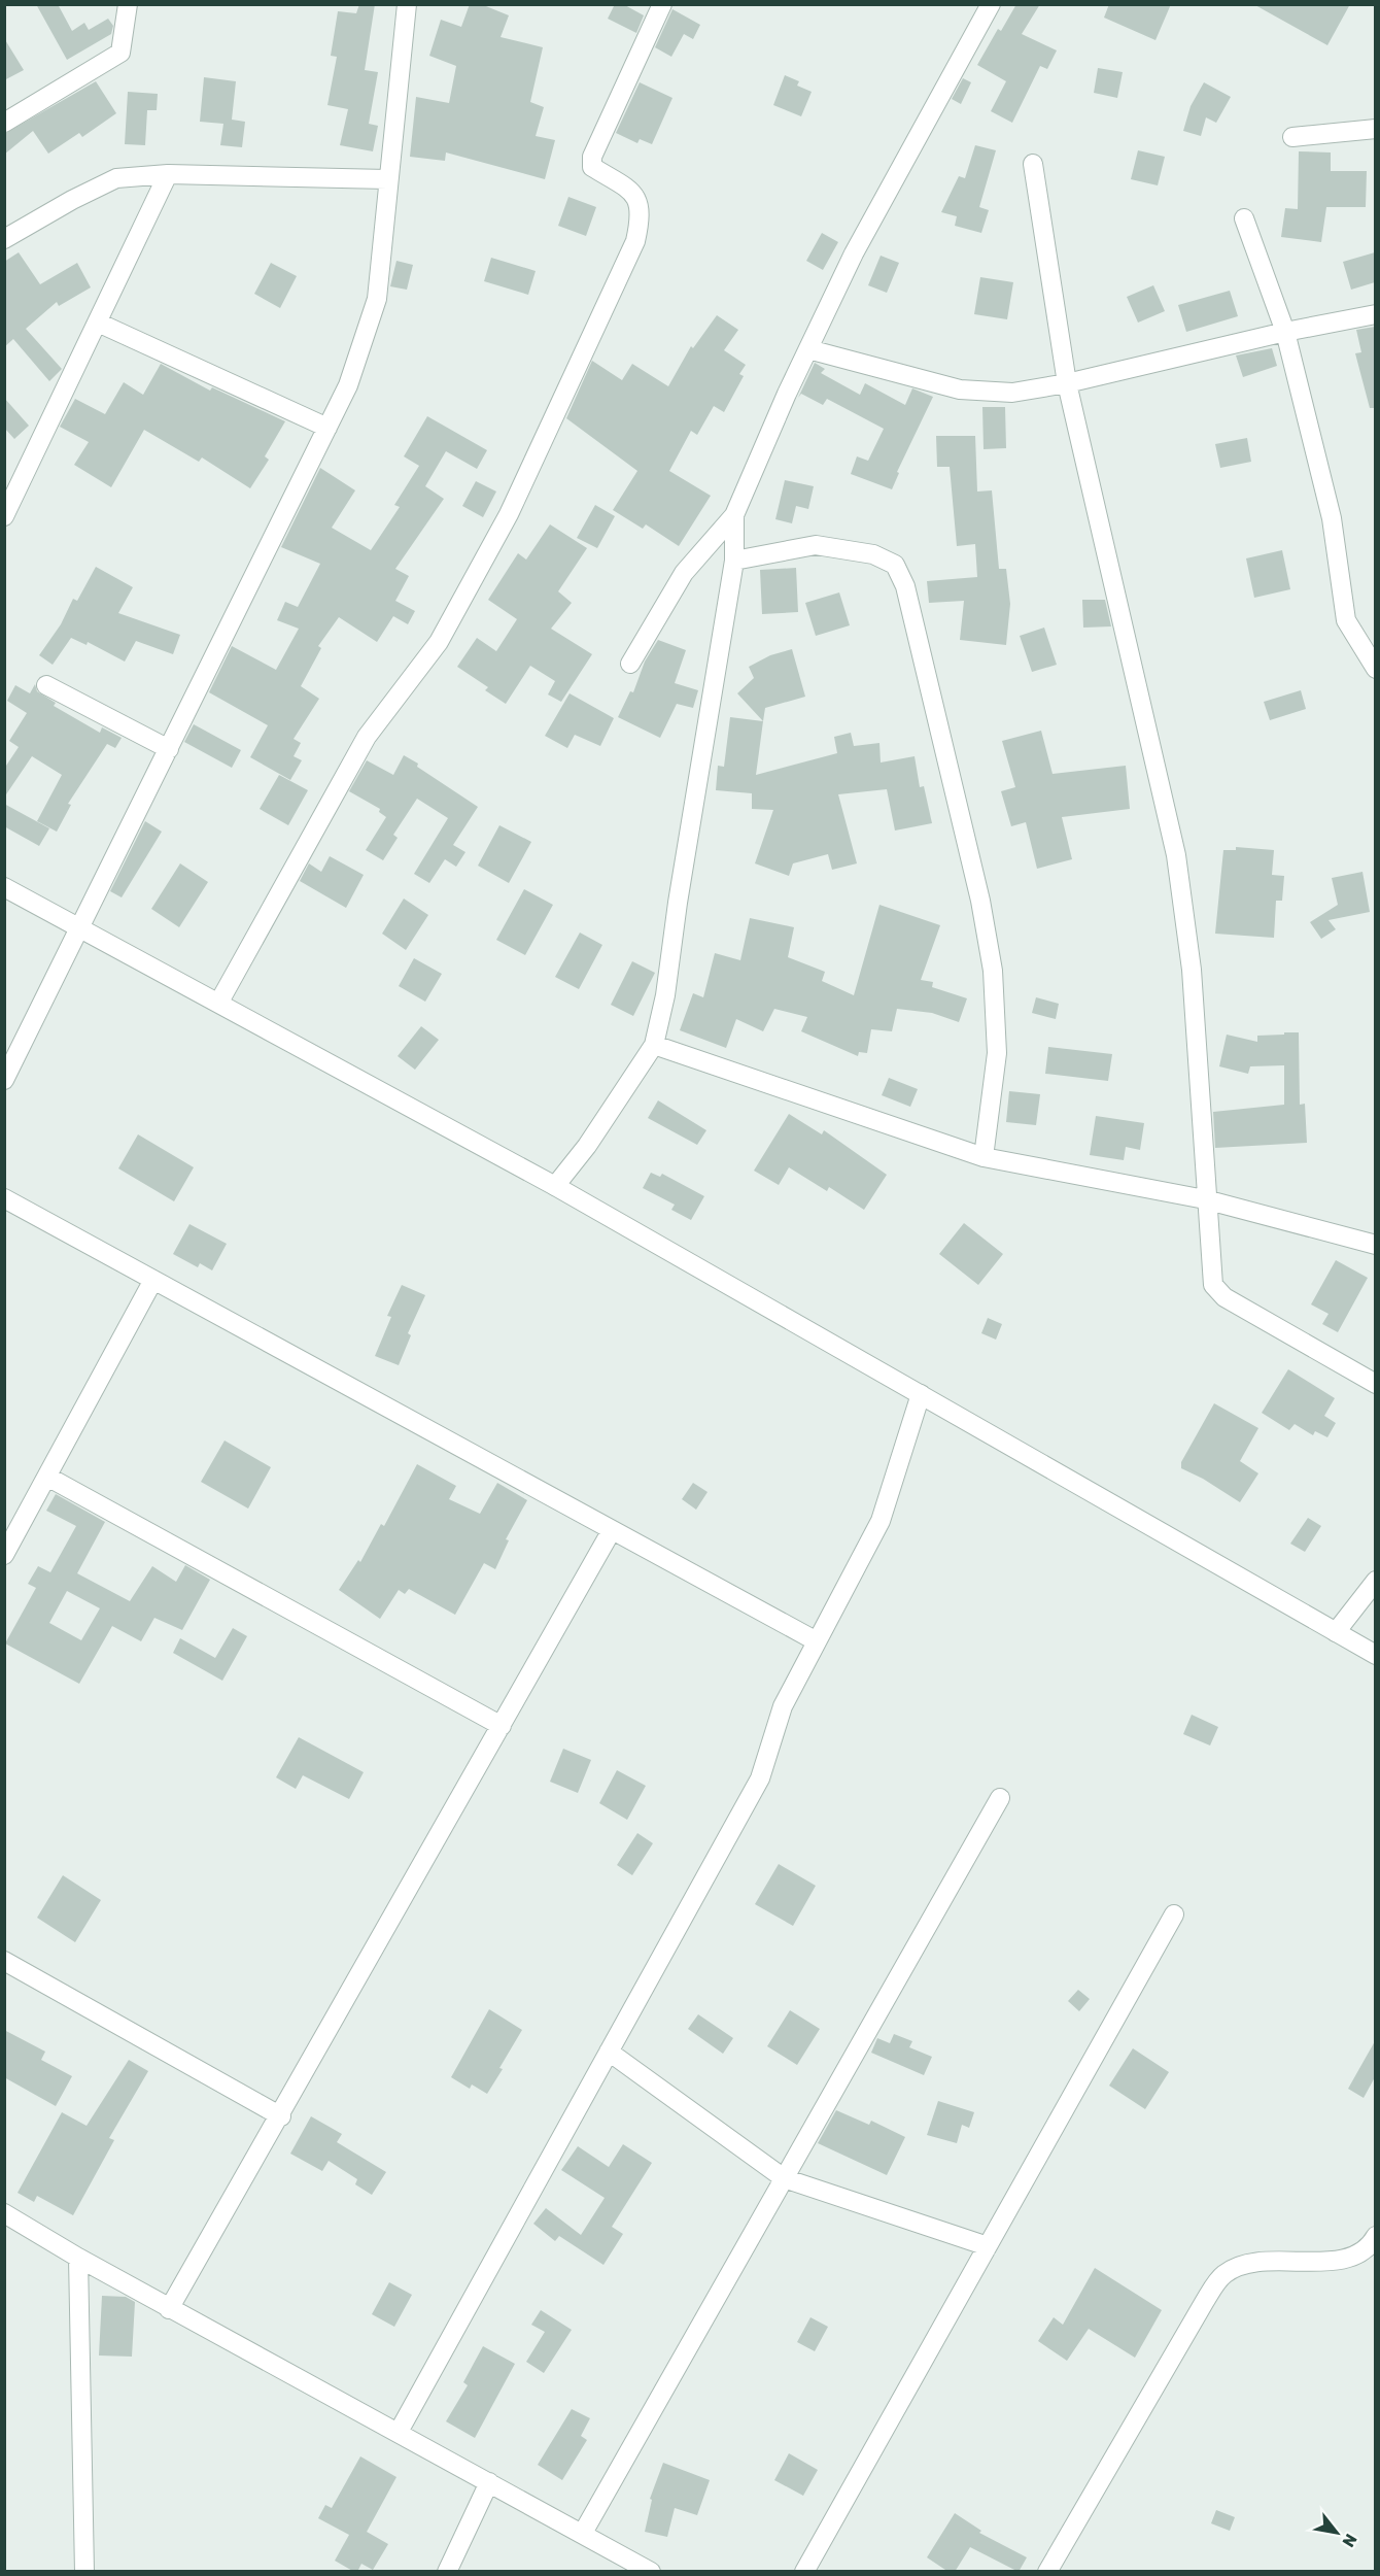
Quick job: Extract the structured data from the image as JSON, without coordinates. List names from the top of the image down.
{
  "north": "bottom right"
}
